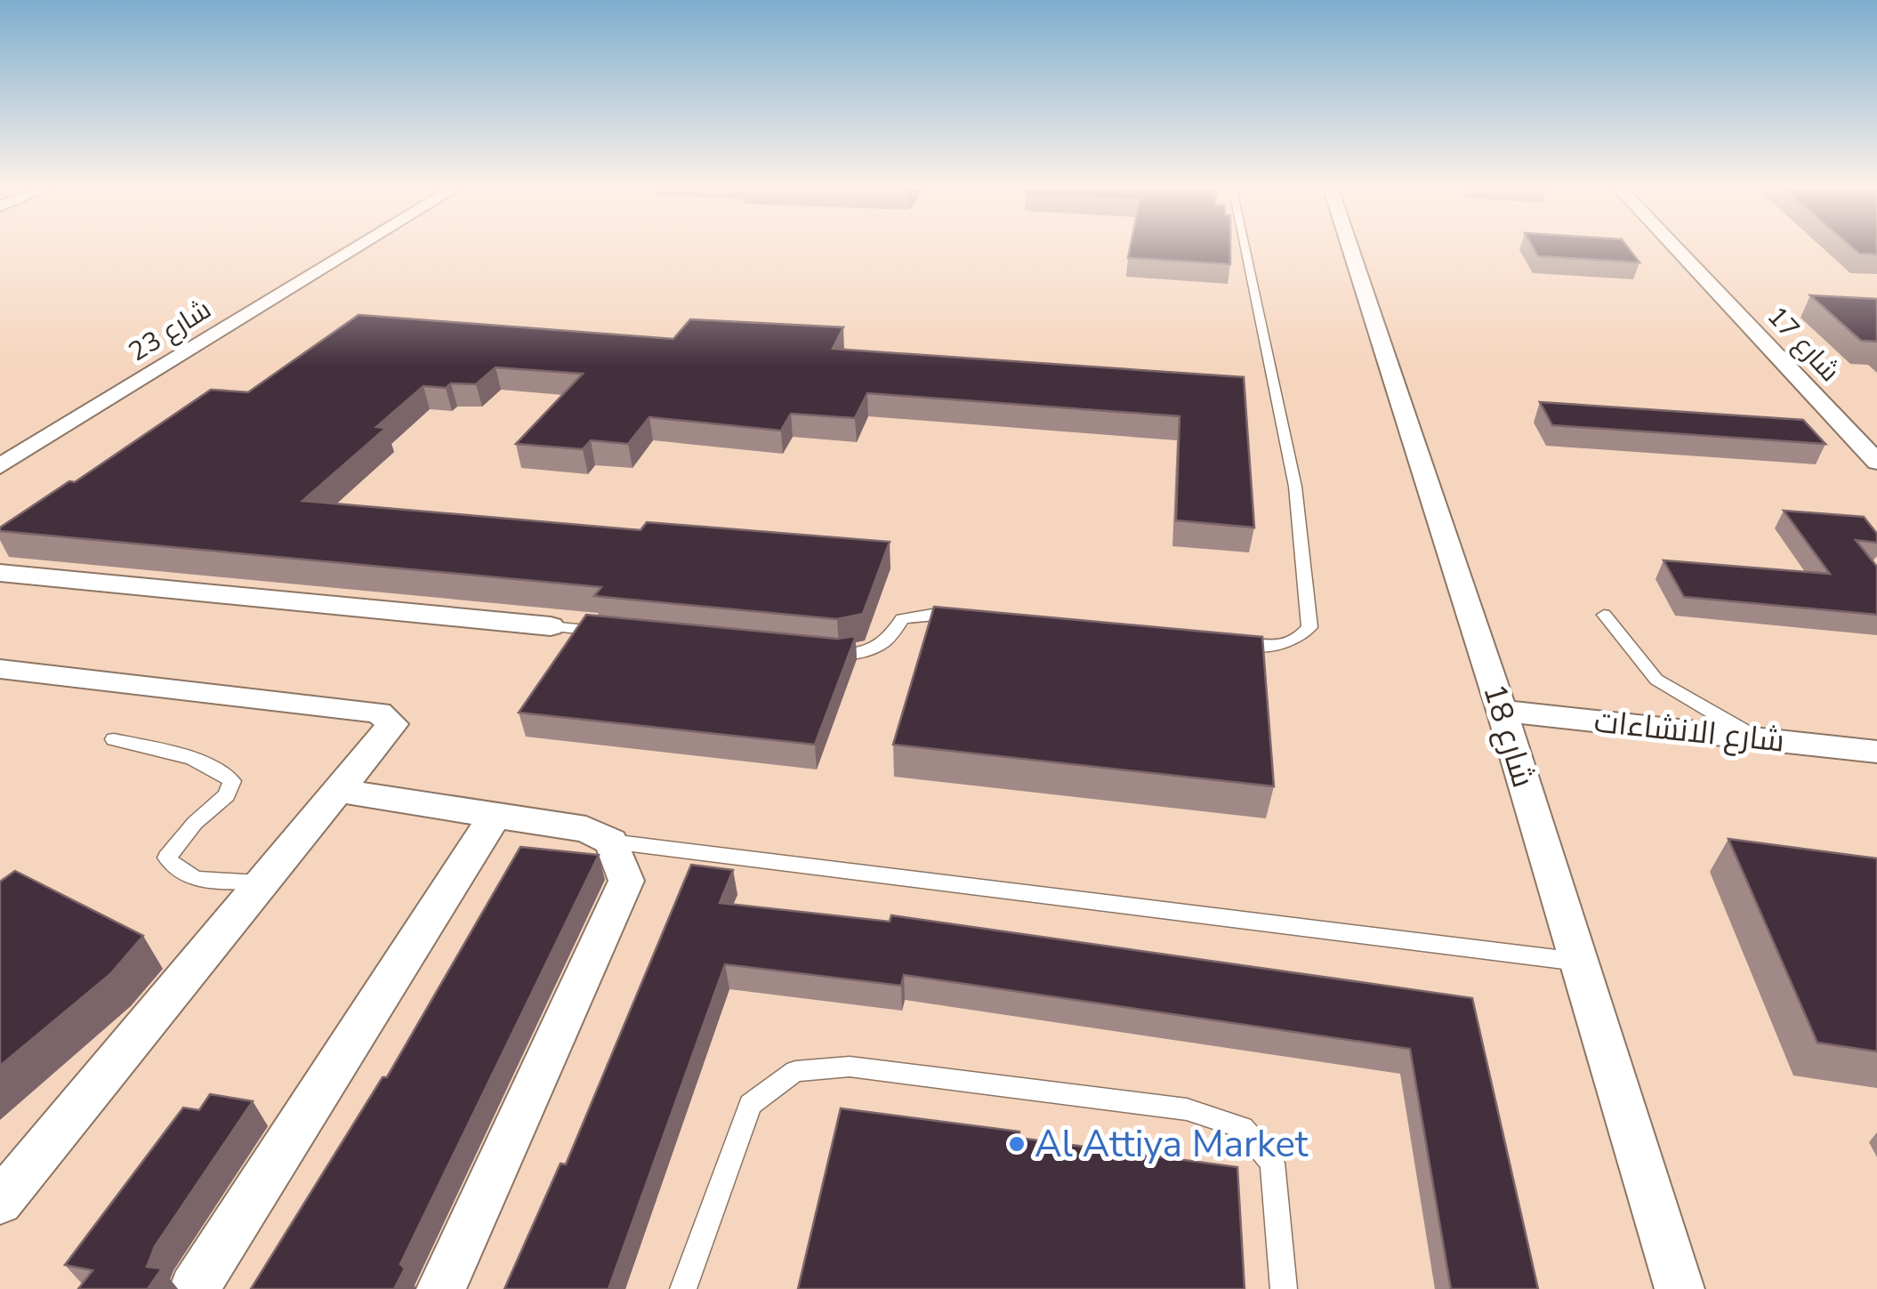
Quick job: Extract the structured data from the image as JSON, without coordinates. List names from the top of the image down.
{
  "streets": {
    "street": [
      "شارع 23",
      "شارع 17",
      "شارع الانشاءات",
      "شارع 18"
    ]
  },
  "crossings": [
    ["شارع الانشاءات", "شارع 18"]
  ],
  "places": ["Al Attiya Market"]
}
